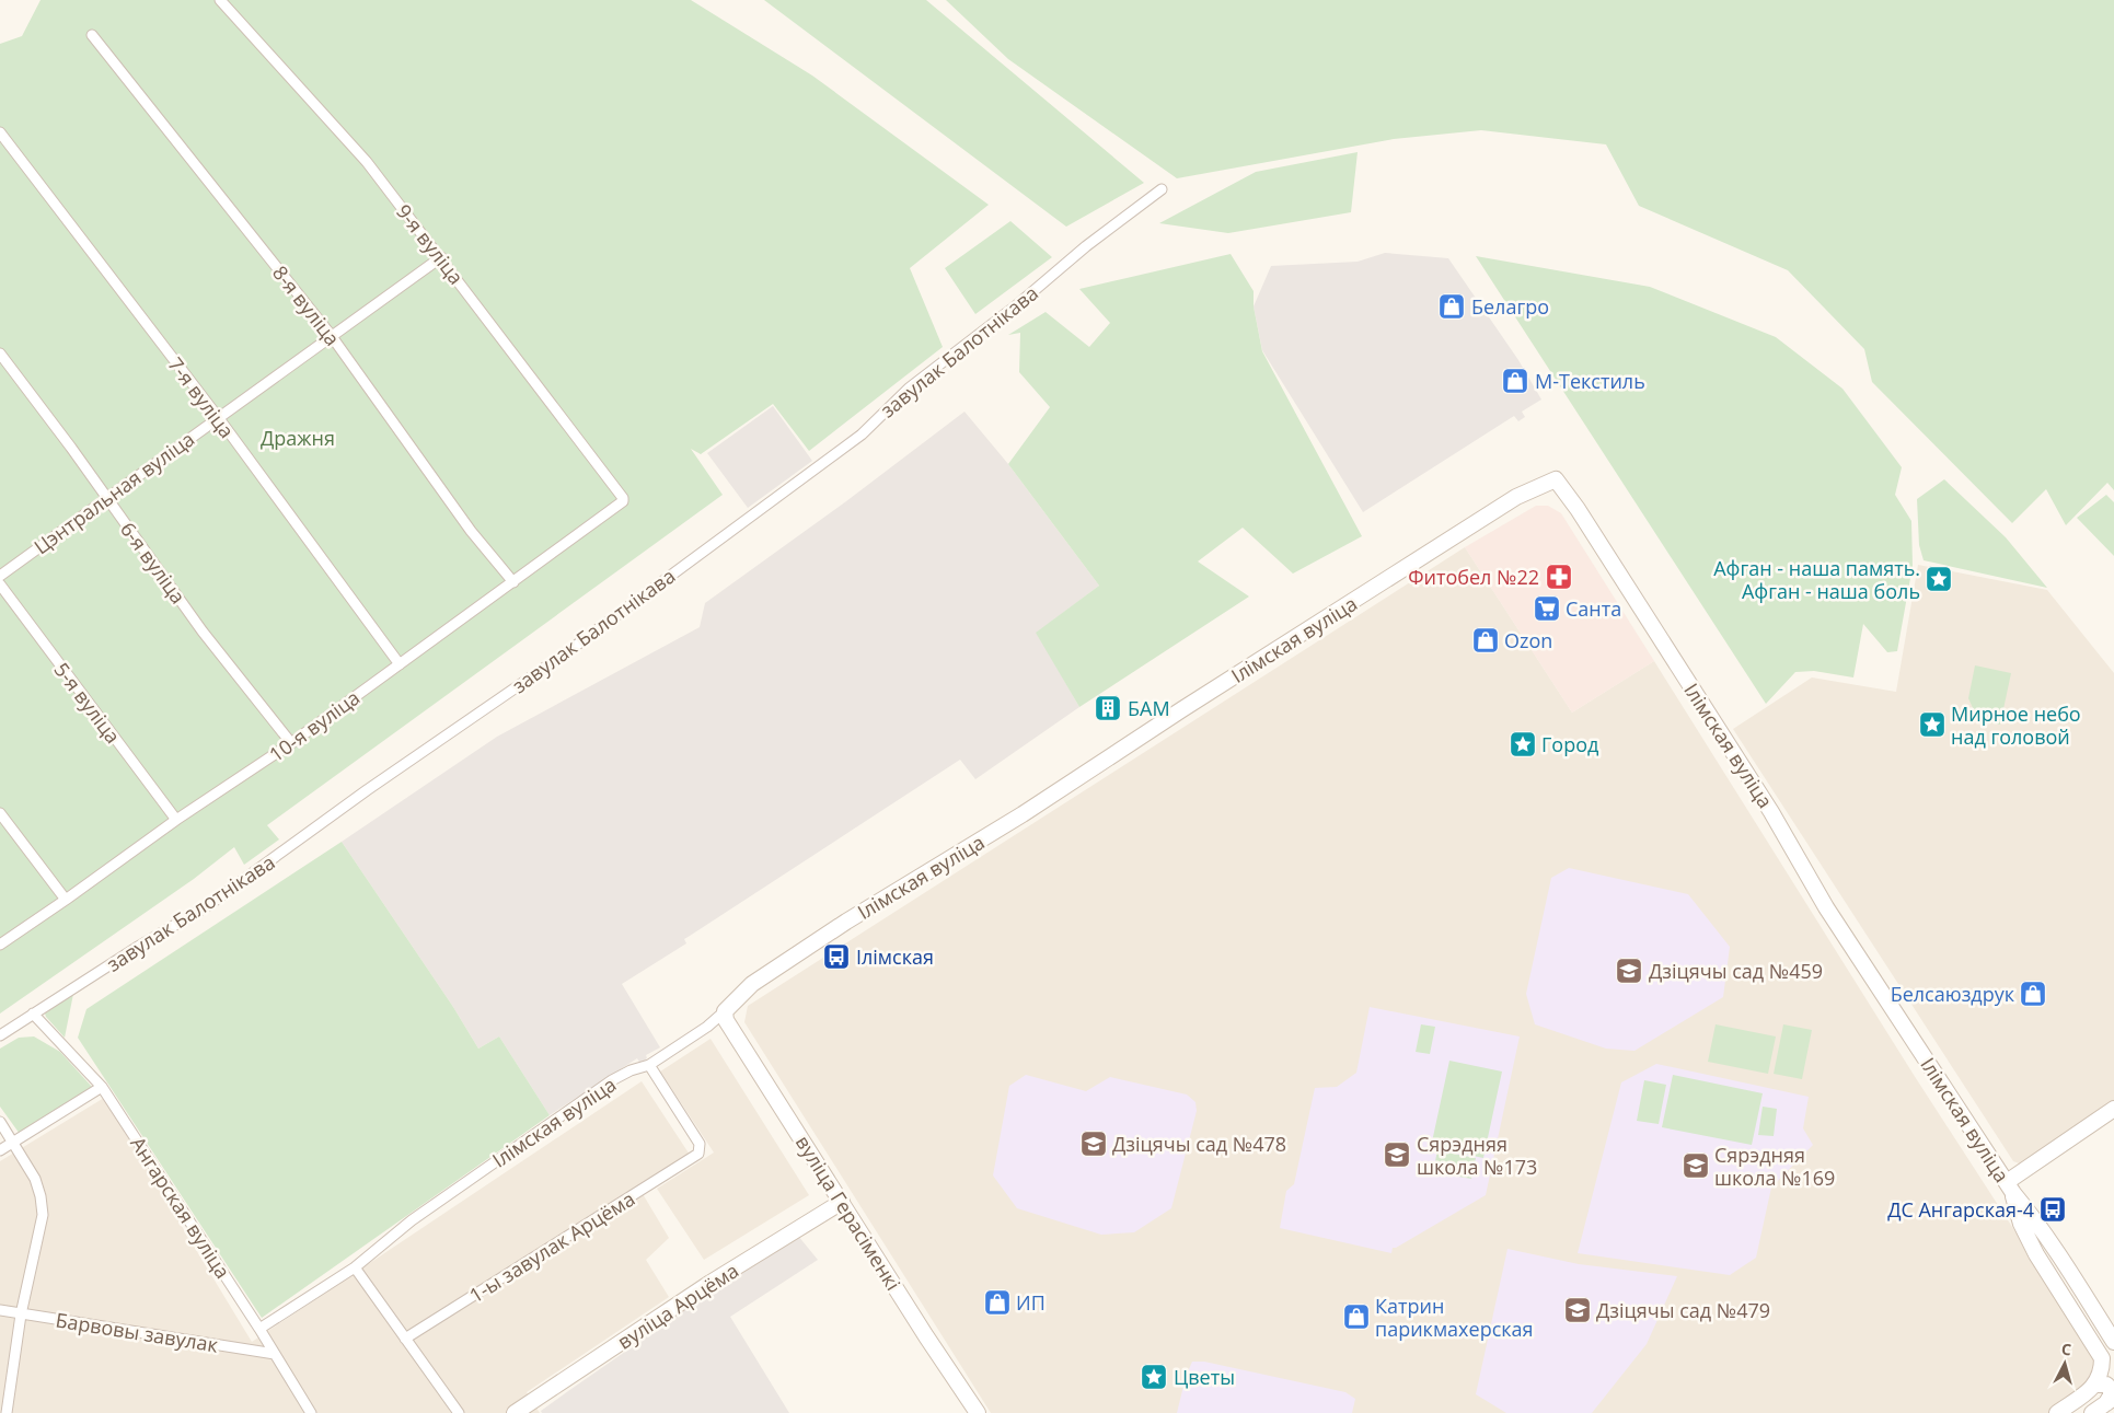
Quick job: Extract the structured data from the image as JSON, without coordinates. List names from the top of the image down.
{
  "streets": {
    "street": [
      "9-я вуліца",
      "8-я вуліца",
      "завулак Балотнікава",
      "7-я вуліца",
      "Цэнтральная вуліца",
      "6-я вуліца",
      "Ілімская вуліца",
      "5-я вуліца",
      "10-я вуліца",
      "Ангарская вуліца",
      "вуліца Герасіменкі",
      "1-ы завулак Арцёма",
      "вуліца Арцёма",
      "Барвовы завулак"
    ]
  },
  "crossings": [
    ["9-я вуліца", "Цэнтральная вуліца"],
    ["9-я вуліца", "10-я вуліца"],
    ["8-я вуліца", "Цэнтральная вуліца"],
    ["8-я вуліца", "10-я вуліца"],
    ["завулак Балотнікава", "Ангарская вуліца"],
    ["7-я вуліца", "Цэнтральная вуліца"],
    ["7-я вуліца", "10-я вуліца"],
    ["Цэнтральная вуліца", "6-я вуліца"],
    ["6-я вуліца", "10-я вуліца"],
    ["Ілімская вуліца", "Ангарская вуліца"],
    ["Ілімская вуліца", "вуліца Герасіменкі"],
    ["Ілімская вуліца", "1-ы завулак Арцёма"],
    ["5-я вуліца", "10-я вуліца"],
    ["Ангарская вуліца", "Барвовы завулак"],
    ["вуліца Герасіменкі", "вуліца Арцёма"]
  ],
  "parks": ["Дражня"],
  "places": {
    "shop": [
      "Белагро",
      "М-Текстиль",
      "Ozon",
      "Белсаюздрук",
      "ИП",
      "Катрин парикмахерская"
    ],
    "pharmacy": ["Фитобел №22"],
    "place": [
      "Афган - наша память. Афган - наша боль",
      "Мирное небо над головой",
      "Город",
      "Цветы"
    ],
    "supermarket": ["Санта"],
    "building": ["БАМ"],
    "bus stop": ["Ілімская", "ДС Ангарская-4"],
    "school or university": [
      "Дзіцячы сад №459",
      "Дзіцячы сад №478",
      "Сярэдняя школа №173",
      "Сярэдняя школа №169",
      "Дзіцячы сад №479"
    ]
  },
  "north": "top"
}
